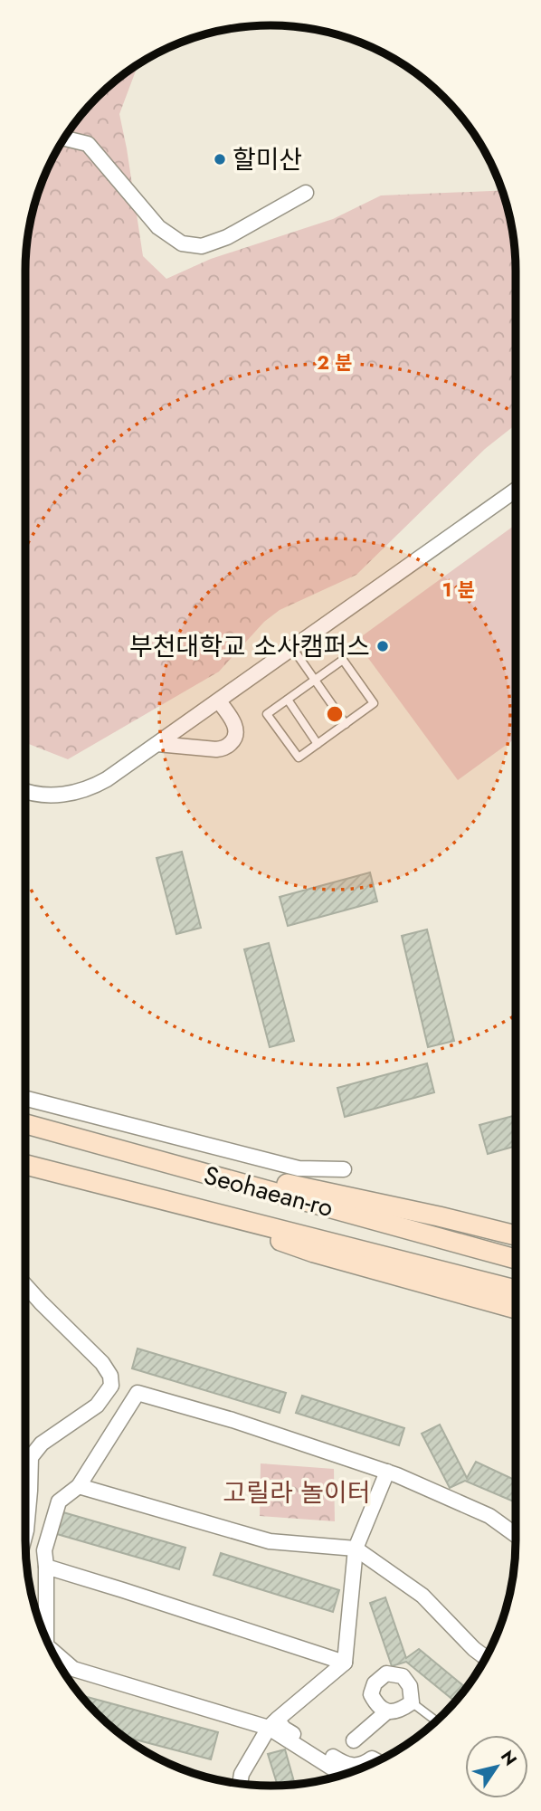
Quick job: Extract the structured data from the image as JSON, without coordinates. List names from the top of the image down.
{
  "streets": {
    "main road": ["Seohaean-ro"]
  },
  "parks": ["고릴라 놀이터"],
  "places": ["할미산", "부천대학교 소사캠퍼스"],
  "north": "top right",
  "rings": ["2 분", "1 분"]
}
